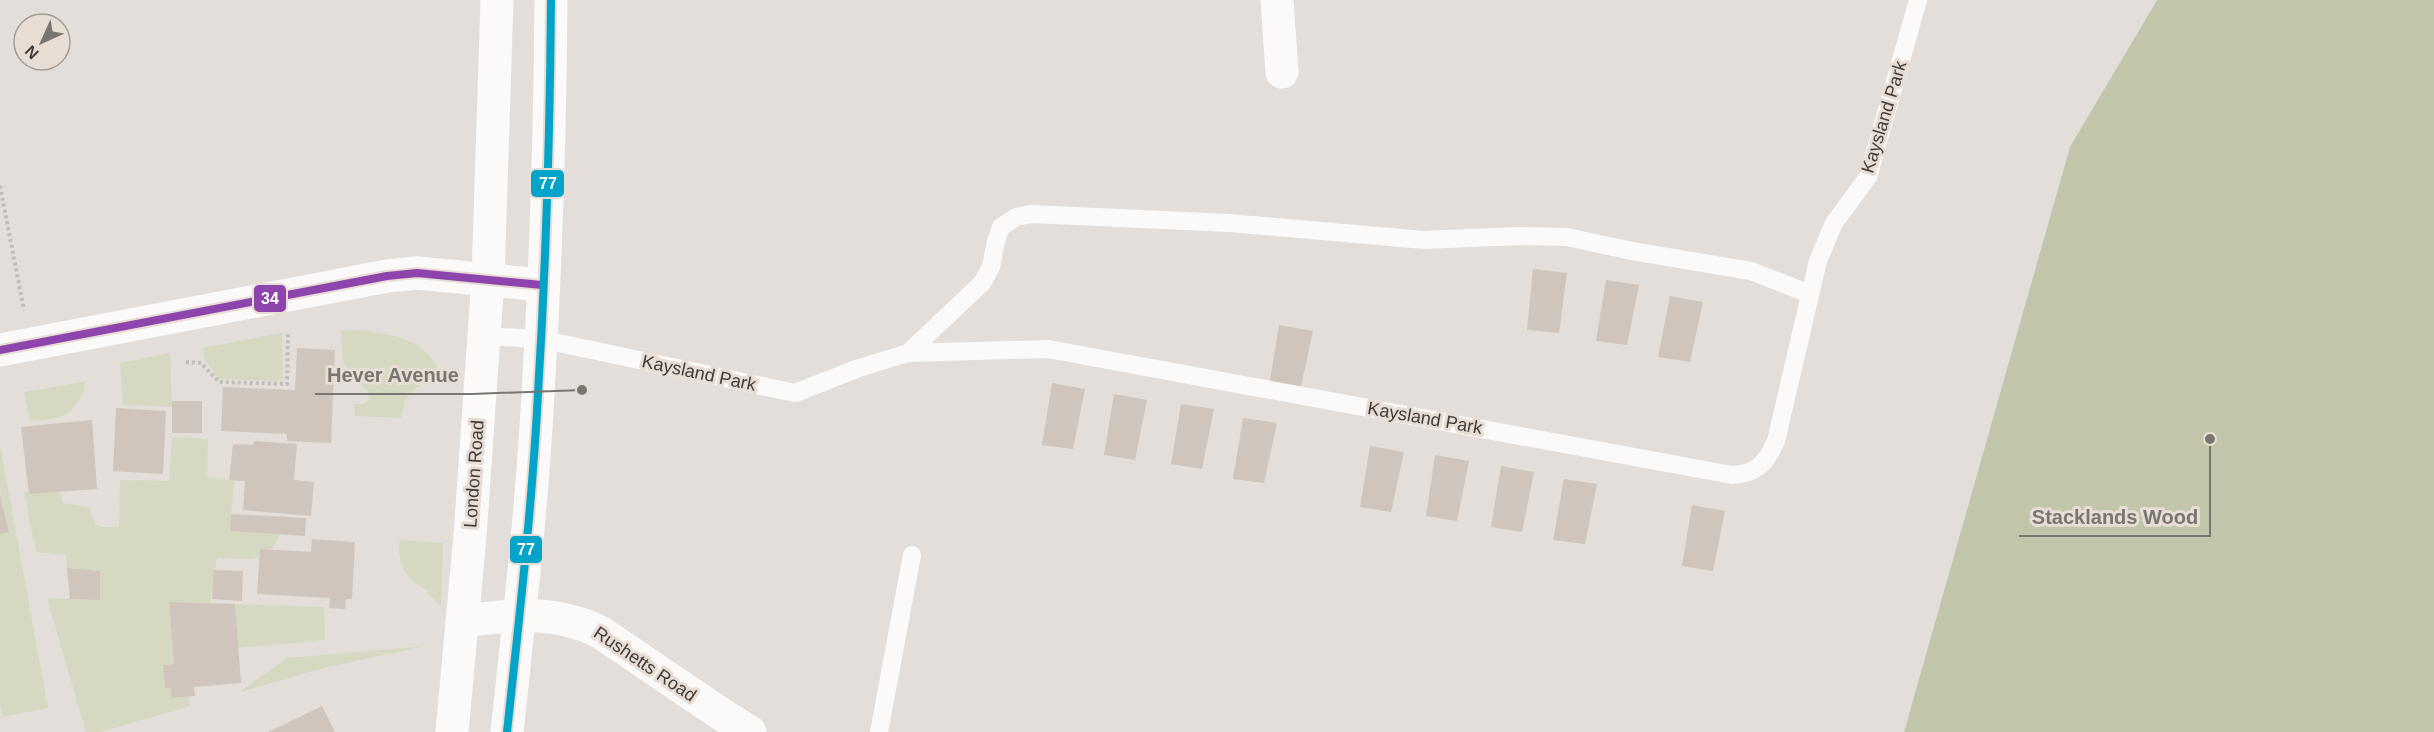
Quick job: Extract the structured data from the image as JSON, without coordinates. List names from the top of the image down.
{
  "streets": {
    "main road": ["London Road", "Rushetts Road"],
    "lane": ["Kaysland Park"]
  },
  "crossings": [
    ["Kaysland Park", "London Road"],
    ["London Road", "Rushetts Road"]
  ],
  "places": ["Hever Avenue", "Stacklands Wood"],
  "lines": ["transit line 77", "transit line 34"],
  "north": "bottom left"
}
